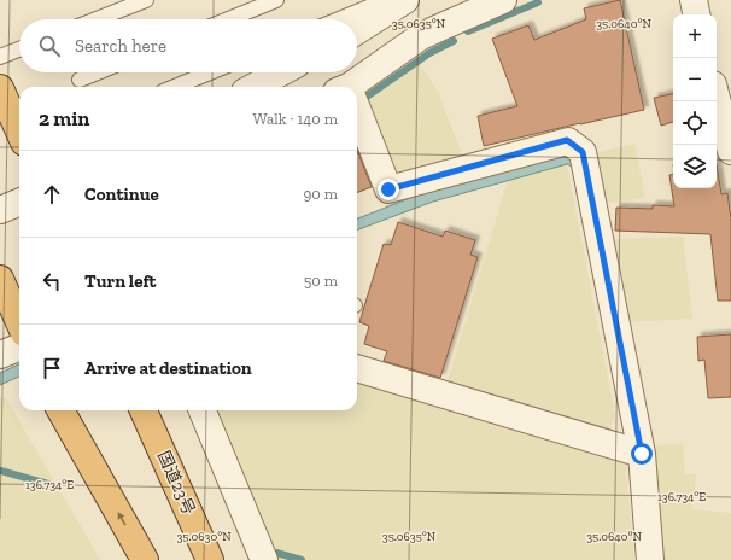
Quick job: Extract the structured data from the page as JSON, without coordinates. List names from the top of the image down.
{
  "streets": {
    "highway": ["国道23号"]
  },
  "page": {
    "map_buttons": ["+", "−"],
    "search": "Search here",
    "heading": ["2 min", "Walk · 140 m"],
    "list": [
      ["Continue", "90 m"],
      ["Turn left", "50 m"],
      "Arrive at destination"
    ]
  },
  "coordinates": [
    "35.0635°N",
    "35.0640°N",
    "136.734°E",
    "35.0630°N"
  ]
}
